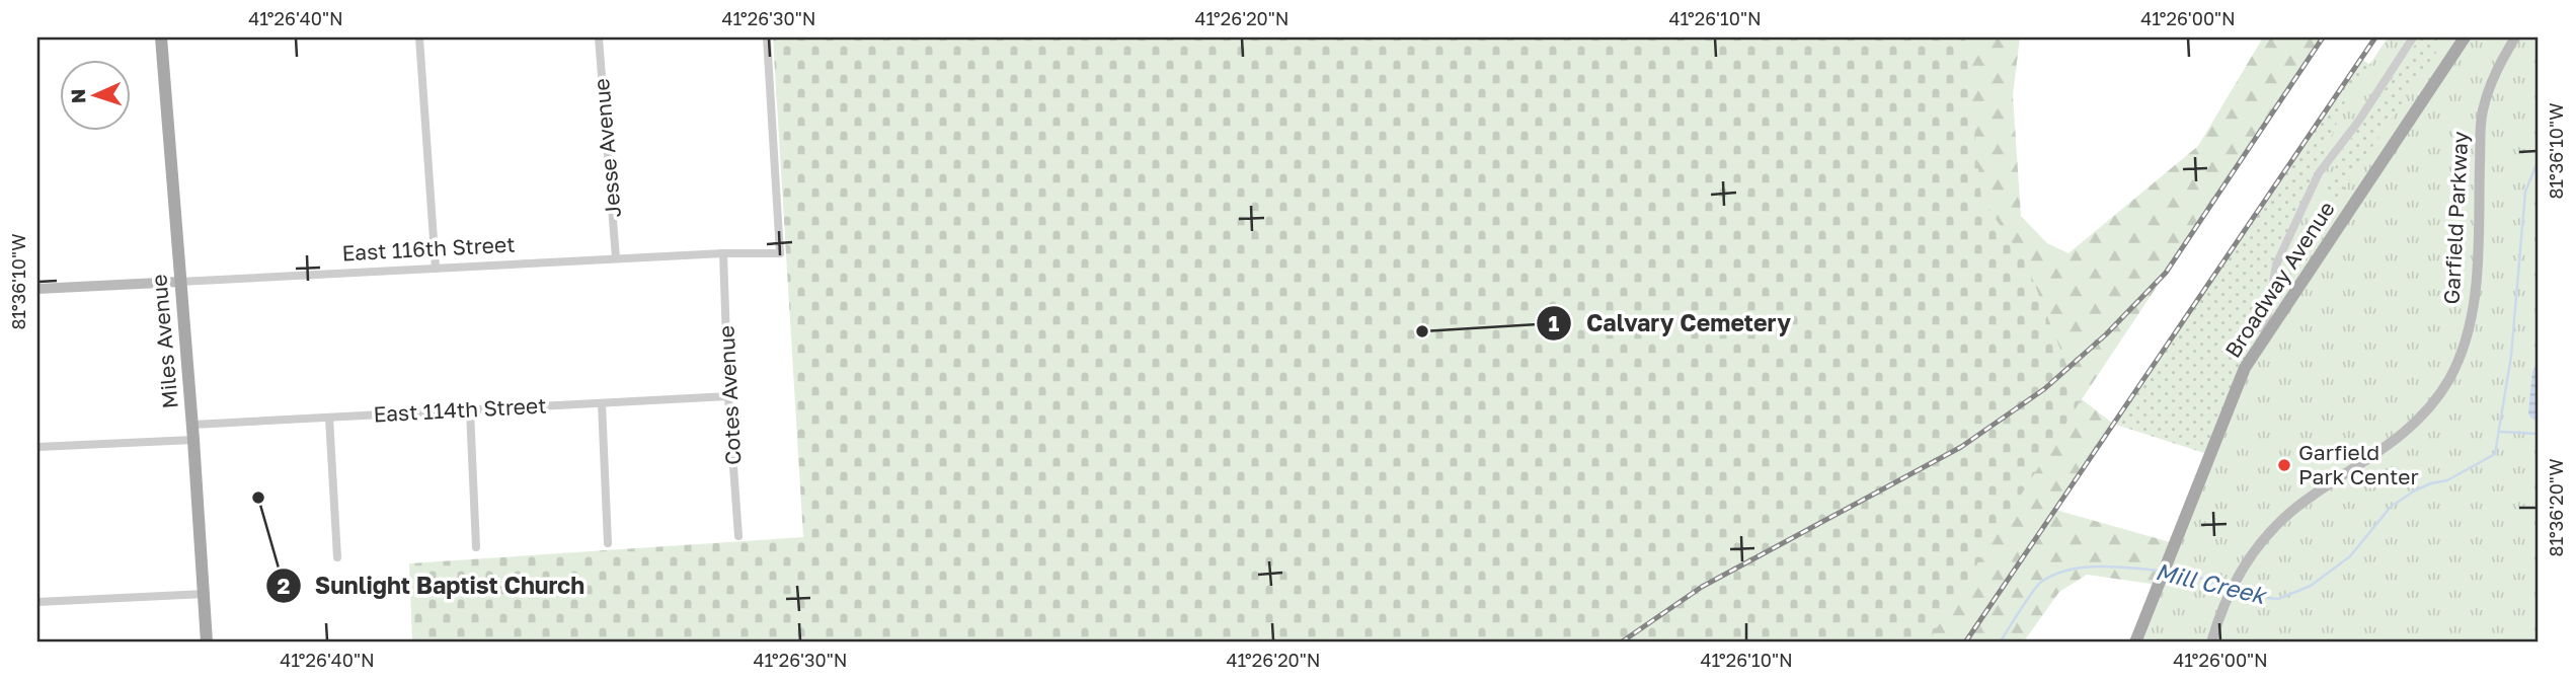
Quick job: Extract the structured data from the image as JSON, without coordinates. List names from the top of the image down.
{
  "streets": {
    "main road": ["Broadway Avenue", "Miles Avenue"],
    "street": [
      "Jesse Avenue",
      "Garfield Parkway",
      "East 116th Street",
      "Cotes Avenue",
      "East 114th Street"
    ]
  },
  "crossings": [
    ["Jesse Avenue", "East 116th Street"],
    ["East 116th Street", "Miles Avenue"],
    ["East 116th Street", "Cotes Avenue"],
    ["Miles Avenue", "East 114th Street"],
    ["Cotes Avenue", "East 114th Street"]
  ],
  "water": ["Mill Creek"],
  "places": ["Calvary Cemetery", "Garfield Park Center", "Sunlight Baptist Church"],
  "north": "left",
  "coordinates": [
    "41°26'40\"N",
    "41°26'30\"N",
    "41°26'20\"N",
    "41°26'10\"N",
    "41°26'00\"N",
    "81°36'10\"W",
    "81°36'20\"W"
  ]
}
